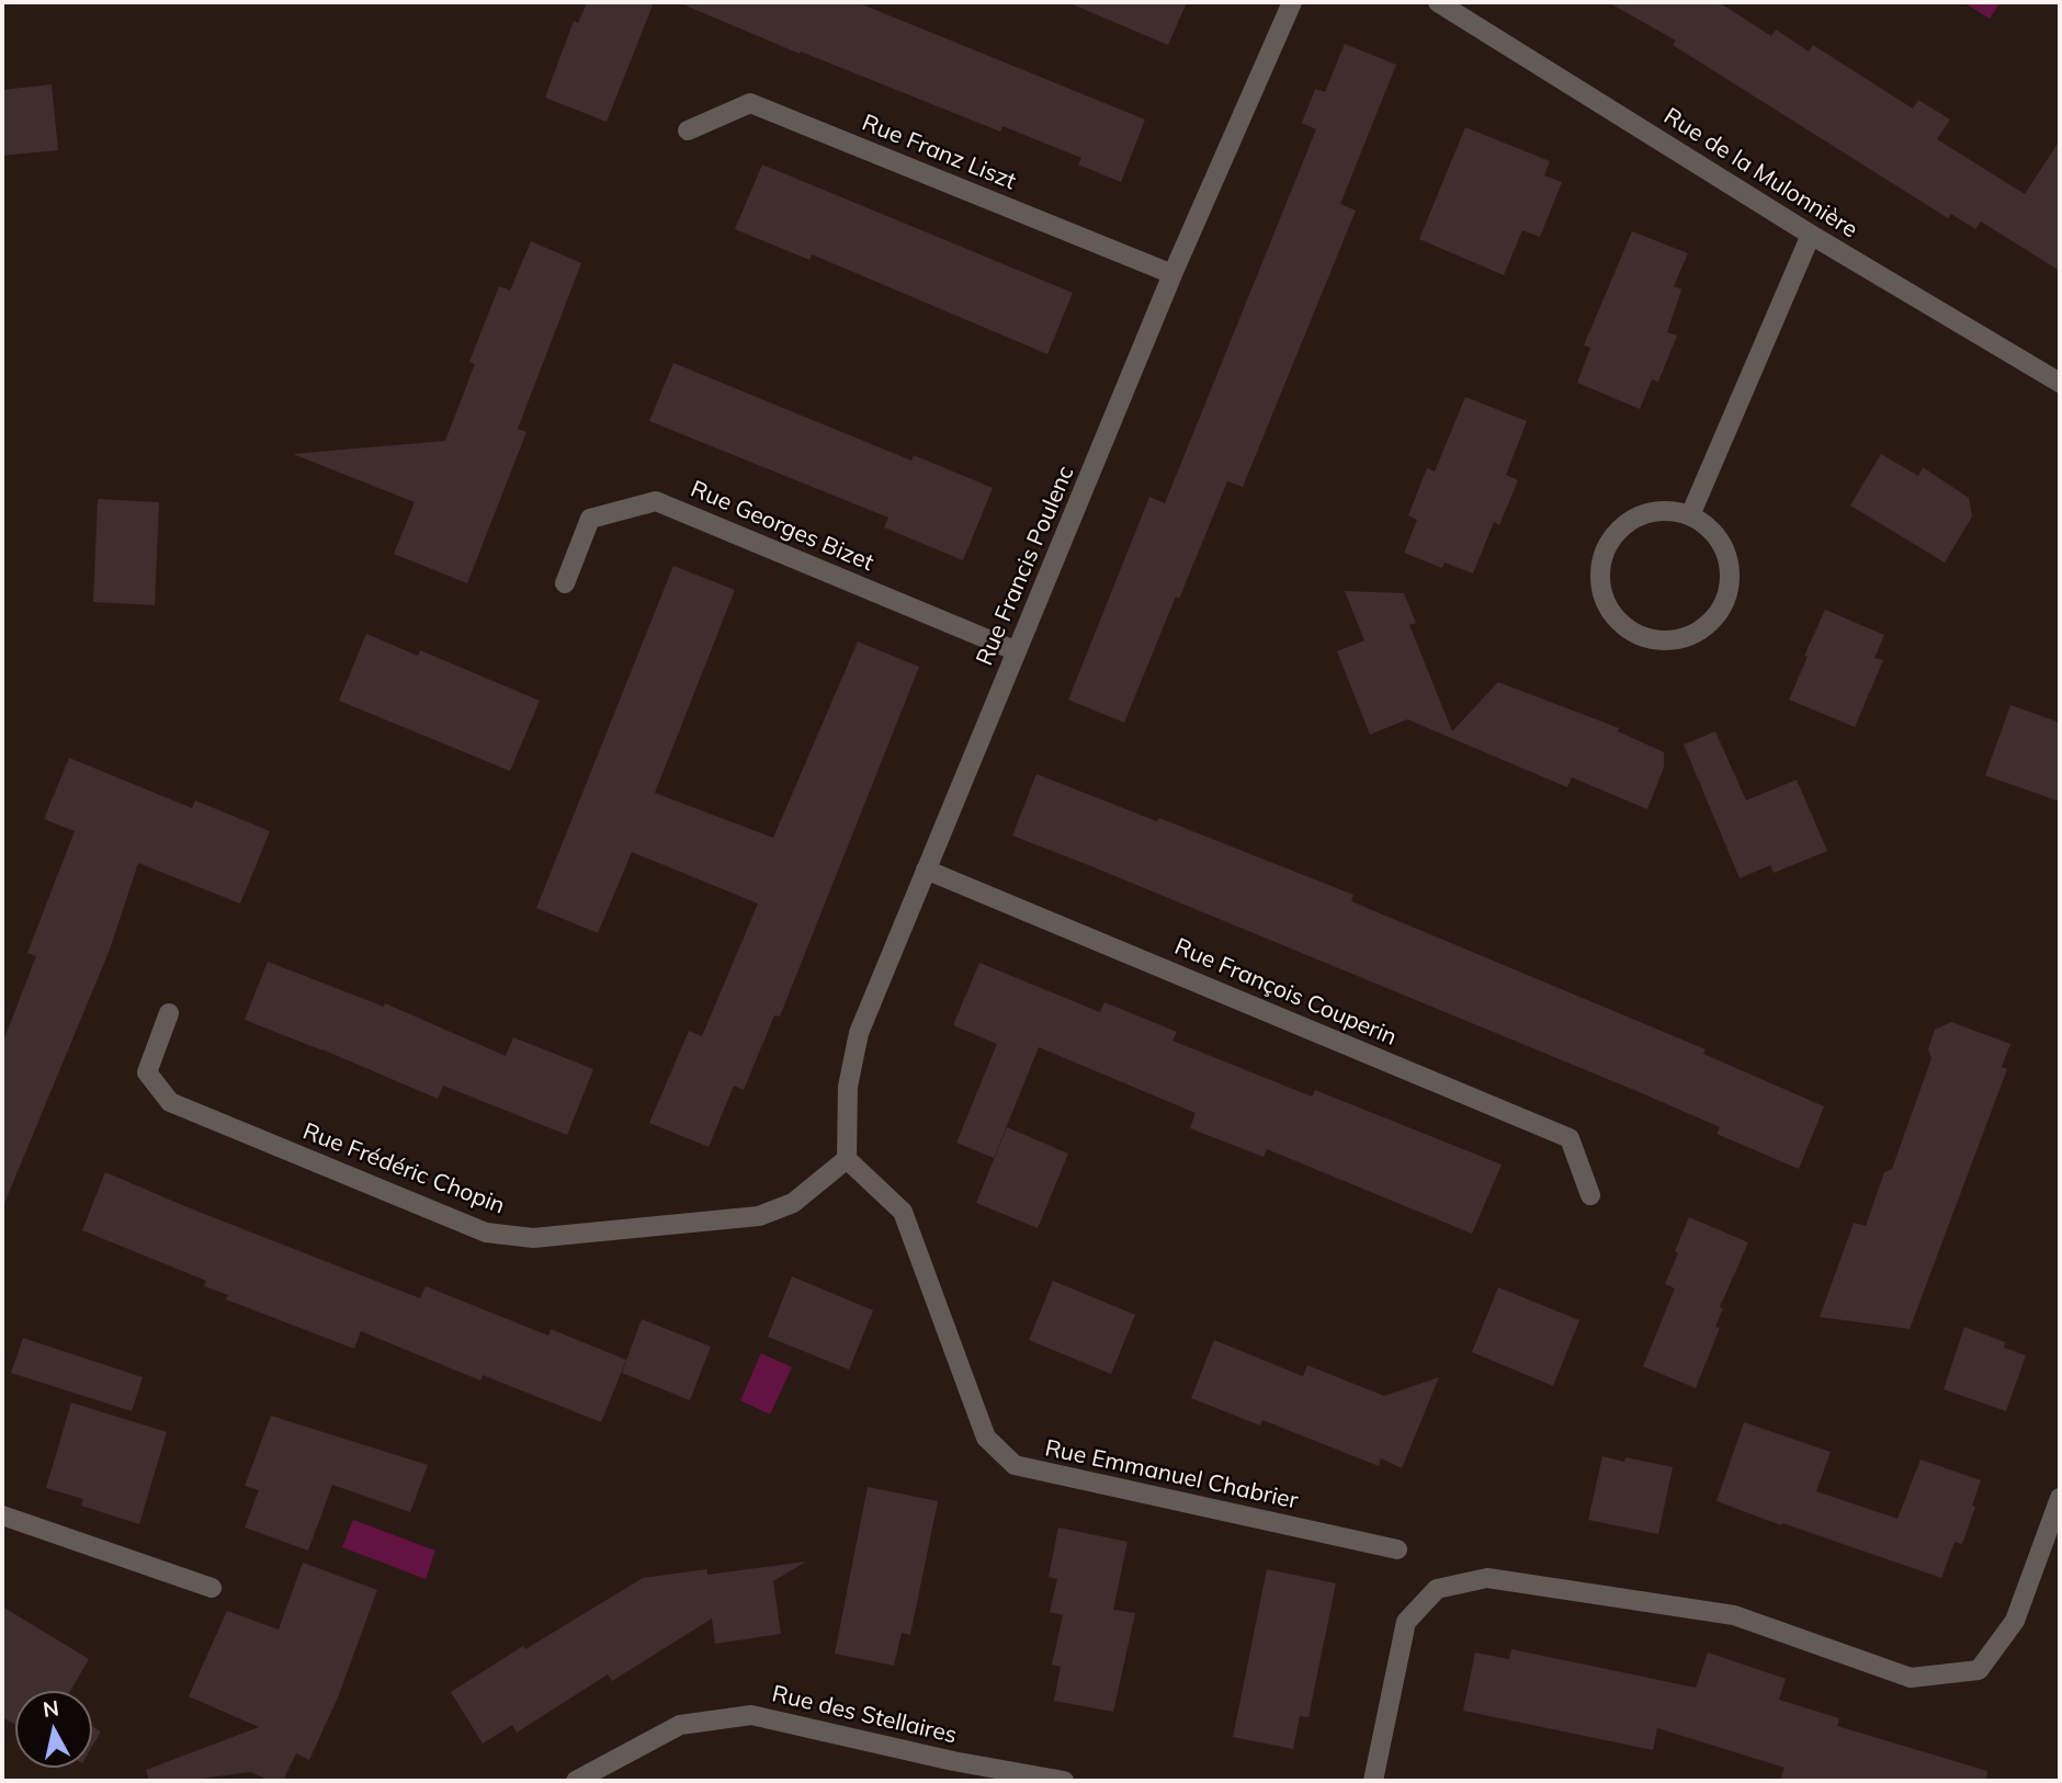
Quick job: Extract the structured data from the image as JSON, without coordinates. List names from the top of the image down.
{
  "streets": {
    "street": [
      "Rue Franz Liszt",
      "Rue de la Mulonnière",
      "Rue Georges Bizet",
      "Rue Francis Poulenc",
      "Rue François Couperin",
      "Rue Frédéric Chopin",
      "Rue Emmanuel Chabrier",
      "Rue des Stellaires"
    ]
  },
  "crossings": [
    ["Rue Franz Liszt", "Rue Francis Poulenc"],
    ["Rue Georges Bizet", "Rue Francis Poulenc"],
    ["Rue Francis Poulenc", "Rue François Couperin"],
    ["Rue Francis Poulenc", "Rue Frédéric Chopin"],
    ["Rue Francis Poulenc", "Rue Emmanuel Chabrier"],
    ["Rue Frédéric Chopin", "Rue Emmanuel Chabrier"]
  ],
  "north": "top"
}
